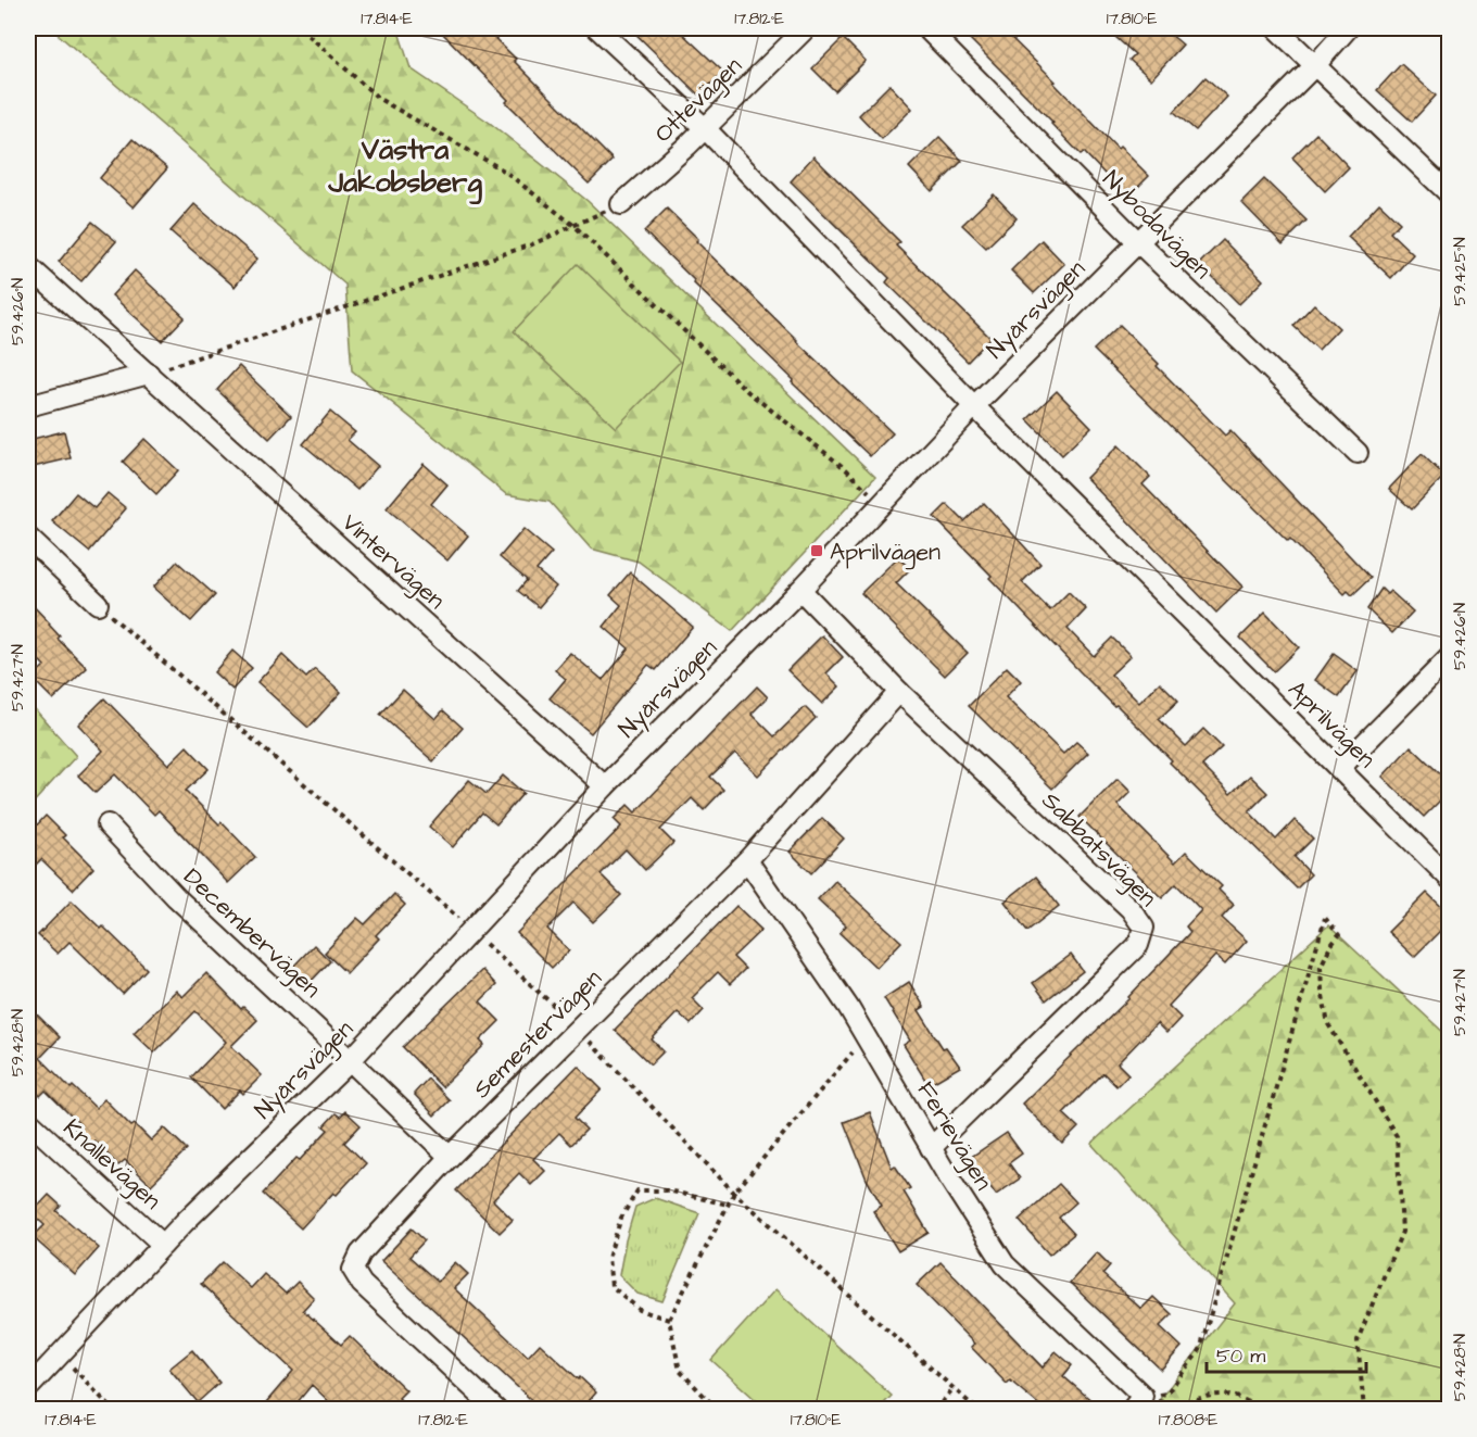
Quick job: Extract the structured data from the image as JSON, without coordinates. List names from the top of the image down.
{
  "streets": {
    "street": [
      "Ottevägen",
      "Nybodavägen",
      "Nyårsvägen",
      "Vintervägen",
      "Aprilvägen",
      "Sabbatsvägen",
      "Decembervägen",
      "Semestervägen",
      "Ferievägen",
      "Knallevägen"
    ]
  },
  "crossings": [
    ["Ottevägen", "Aprilvägen"],
    ["Nybodavägen", "Nyårsvägen"],
    ["Nyårsvägen", "Vintervägen"],
    ["Nyårsvägen", "Aprilvägen"],
    ["Nyårsvägen", "Sabbatsvägen"],
    ["Nyårsvägen", "Decembervägen"],
    ["Nyårsvägen", "Knallevägen"],
    ["Sabbatsvägen", "Semestervägen"],
    ["Sabbatsvägen", "Ferievägen"],
    ["Decembervägen", "Semestervägen"],
    ["Semestervägen", "Ferievägen"]
  ],
  "districts": ["Västra Jakobsberg"],
  "places": {
    "transit": ["Aprilvägen"]
  },
  "scale_bar": "50 m",
  "coordinates": [
    "17.814°E",
    "17.812°E",
    "17.810°E",
    "59.425°N",
    "59.426°N",
    "59.427°N",
    "59.428°N",
    "17.808°E"
  ]
}
